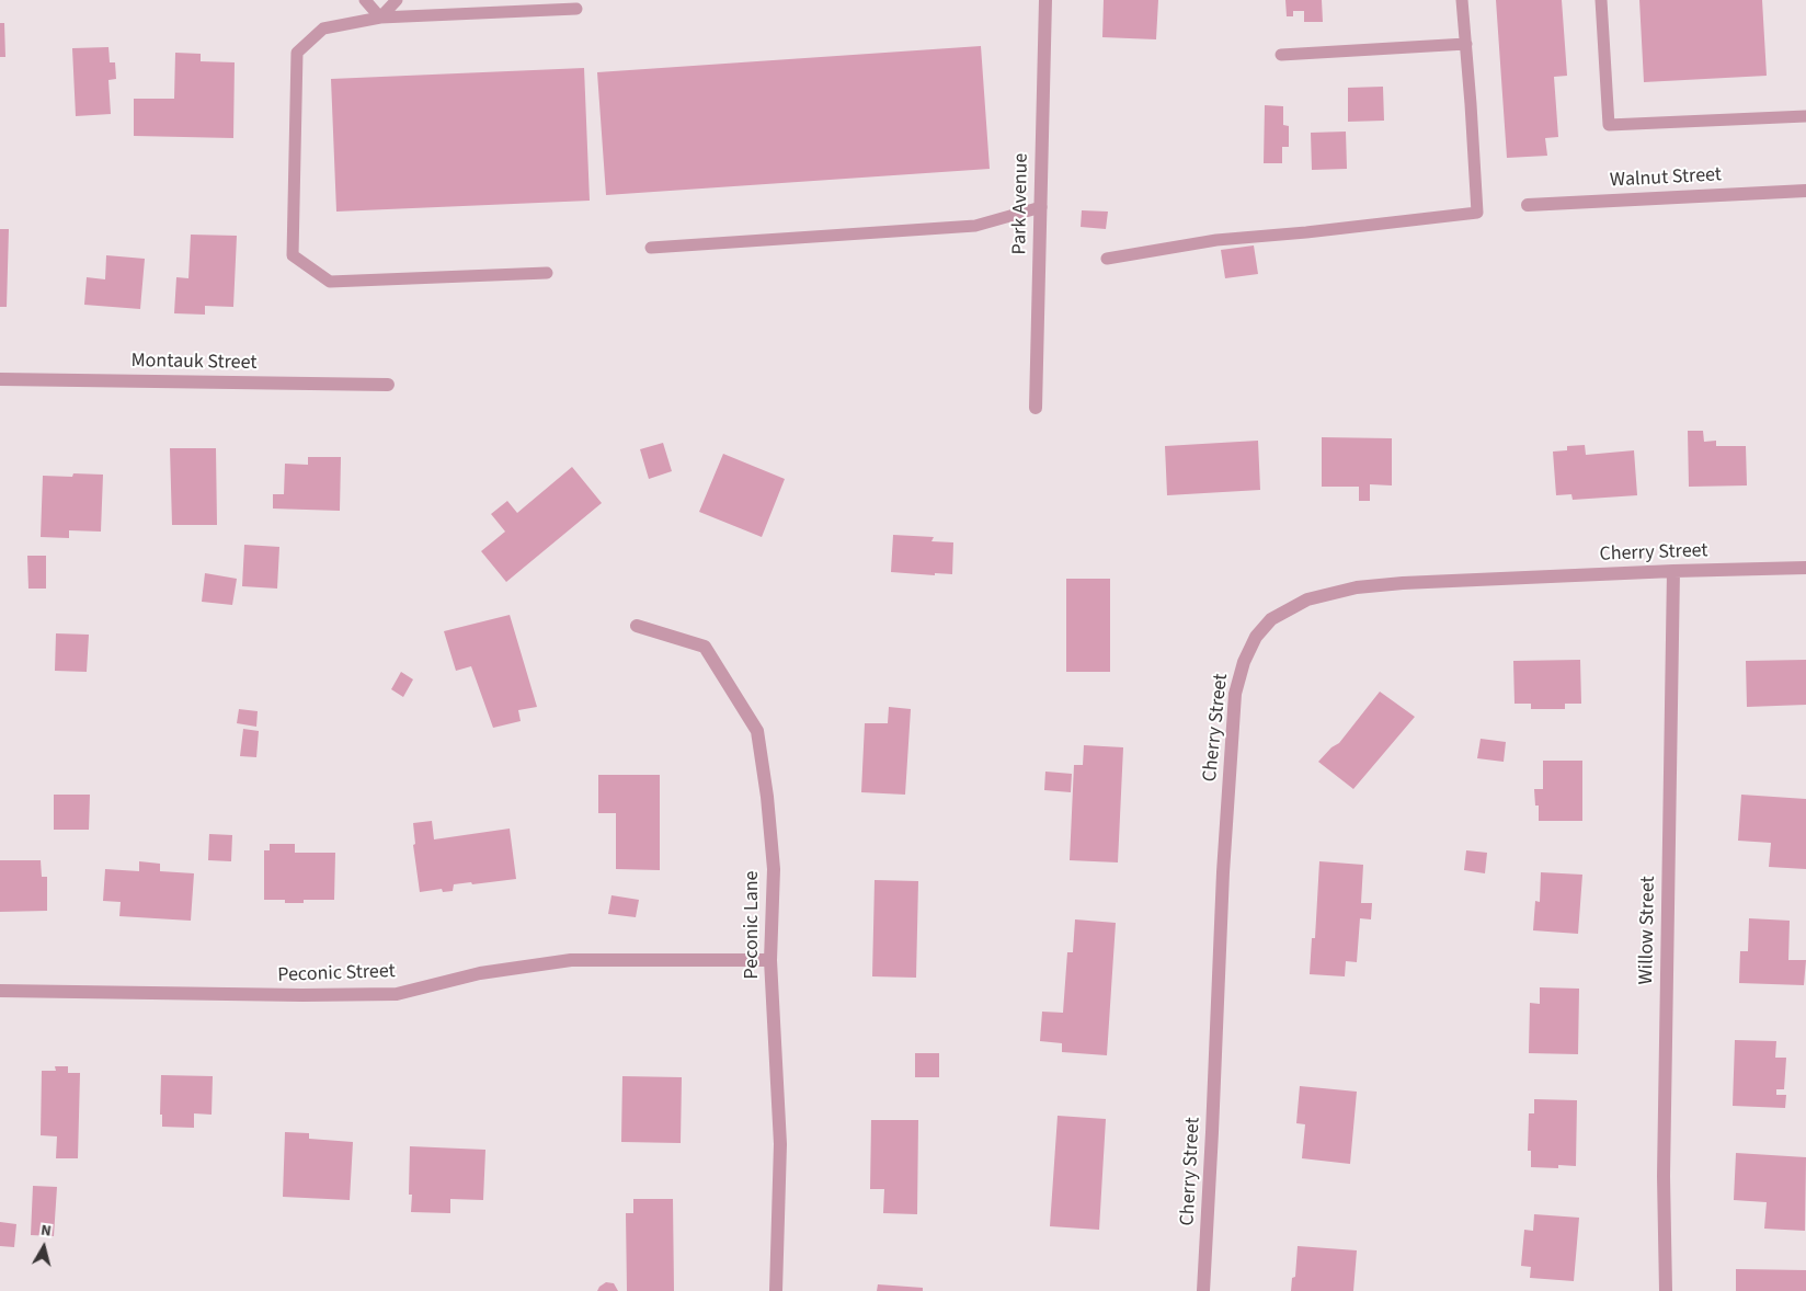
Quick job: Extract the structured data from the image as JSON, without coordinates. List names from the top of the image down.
{
  "streets": {
    "street": [
      "Walnut Street",
      "Park Avenue",
      "Montauk Street",
      "Cherry Street",
      "Peconic Lane",
      "Willow Street",
      "Peconic Street"
    ]
  },
  "crossings": [
    ["Cherry Street", "Willow Street"],
    ["Peconic Lane", "Peconic Street"]
  ],
  "north": "top"
}
